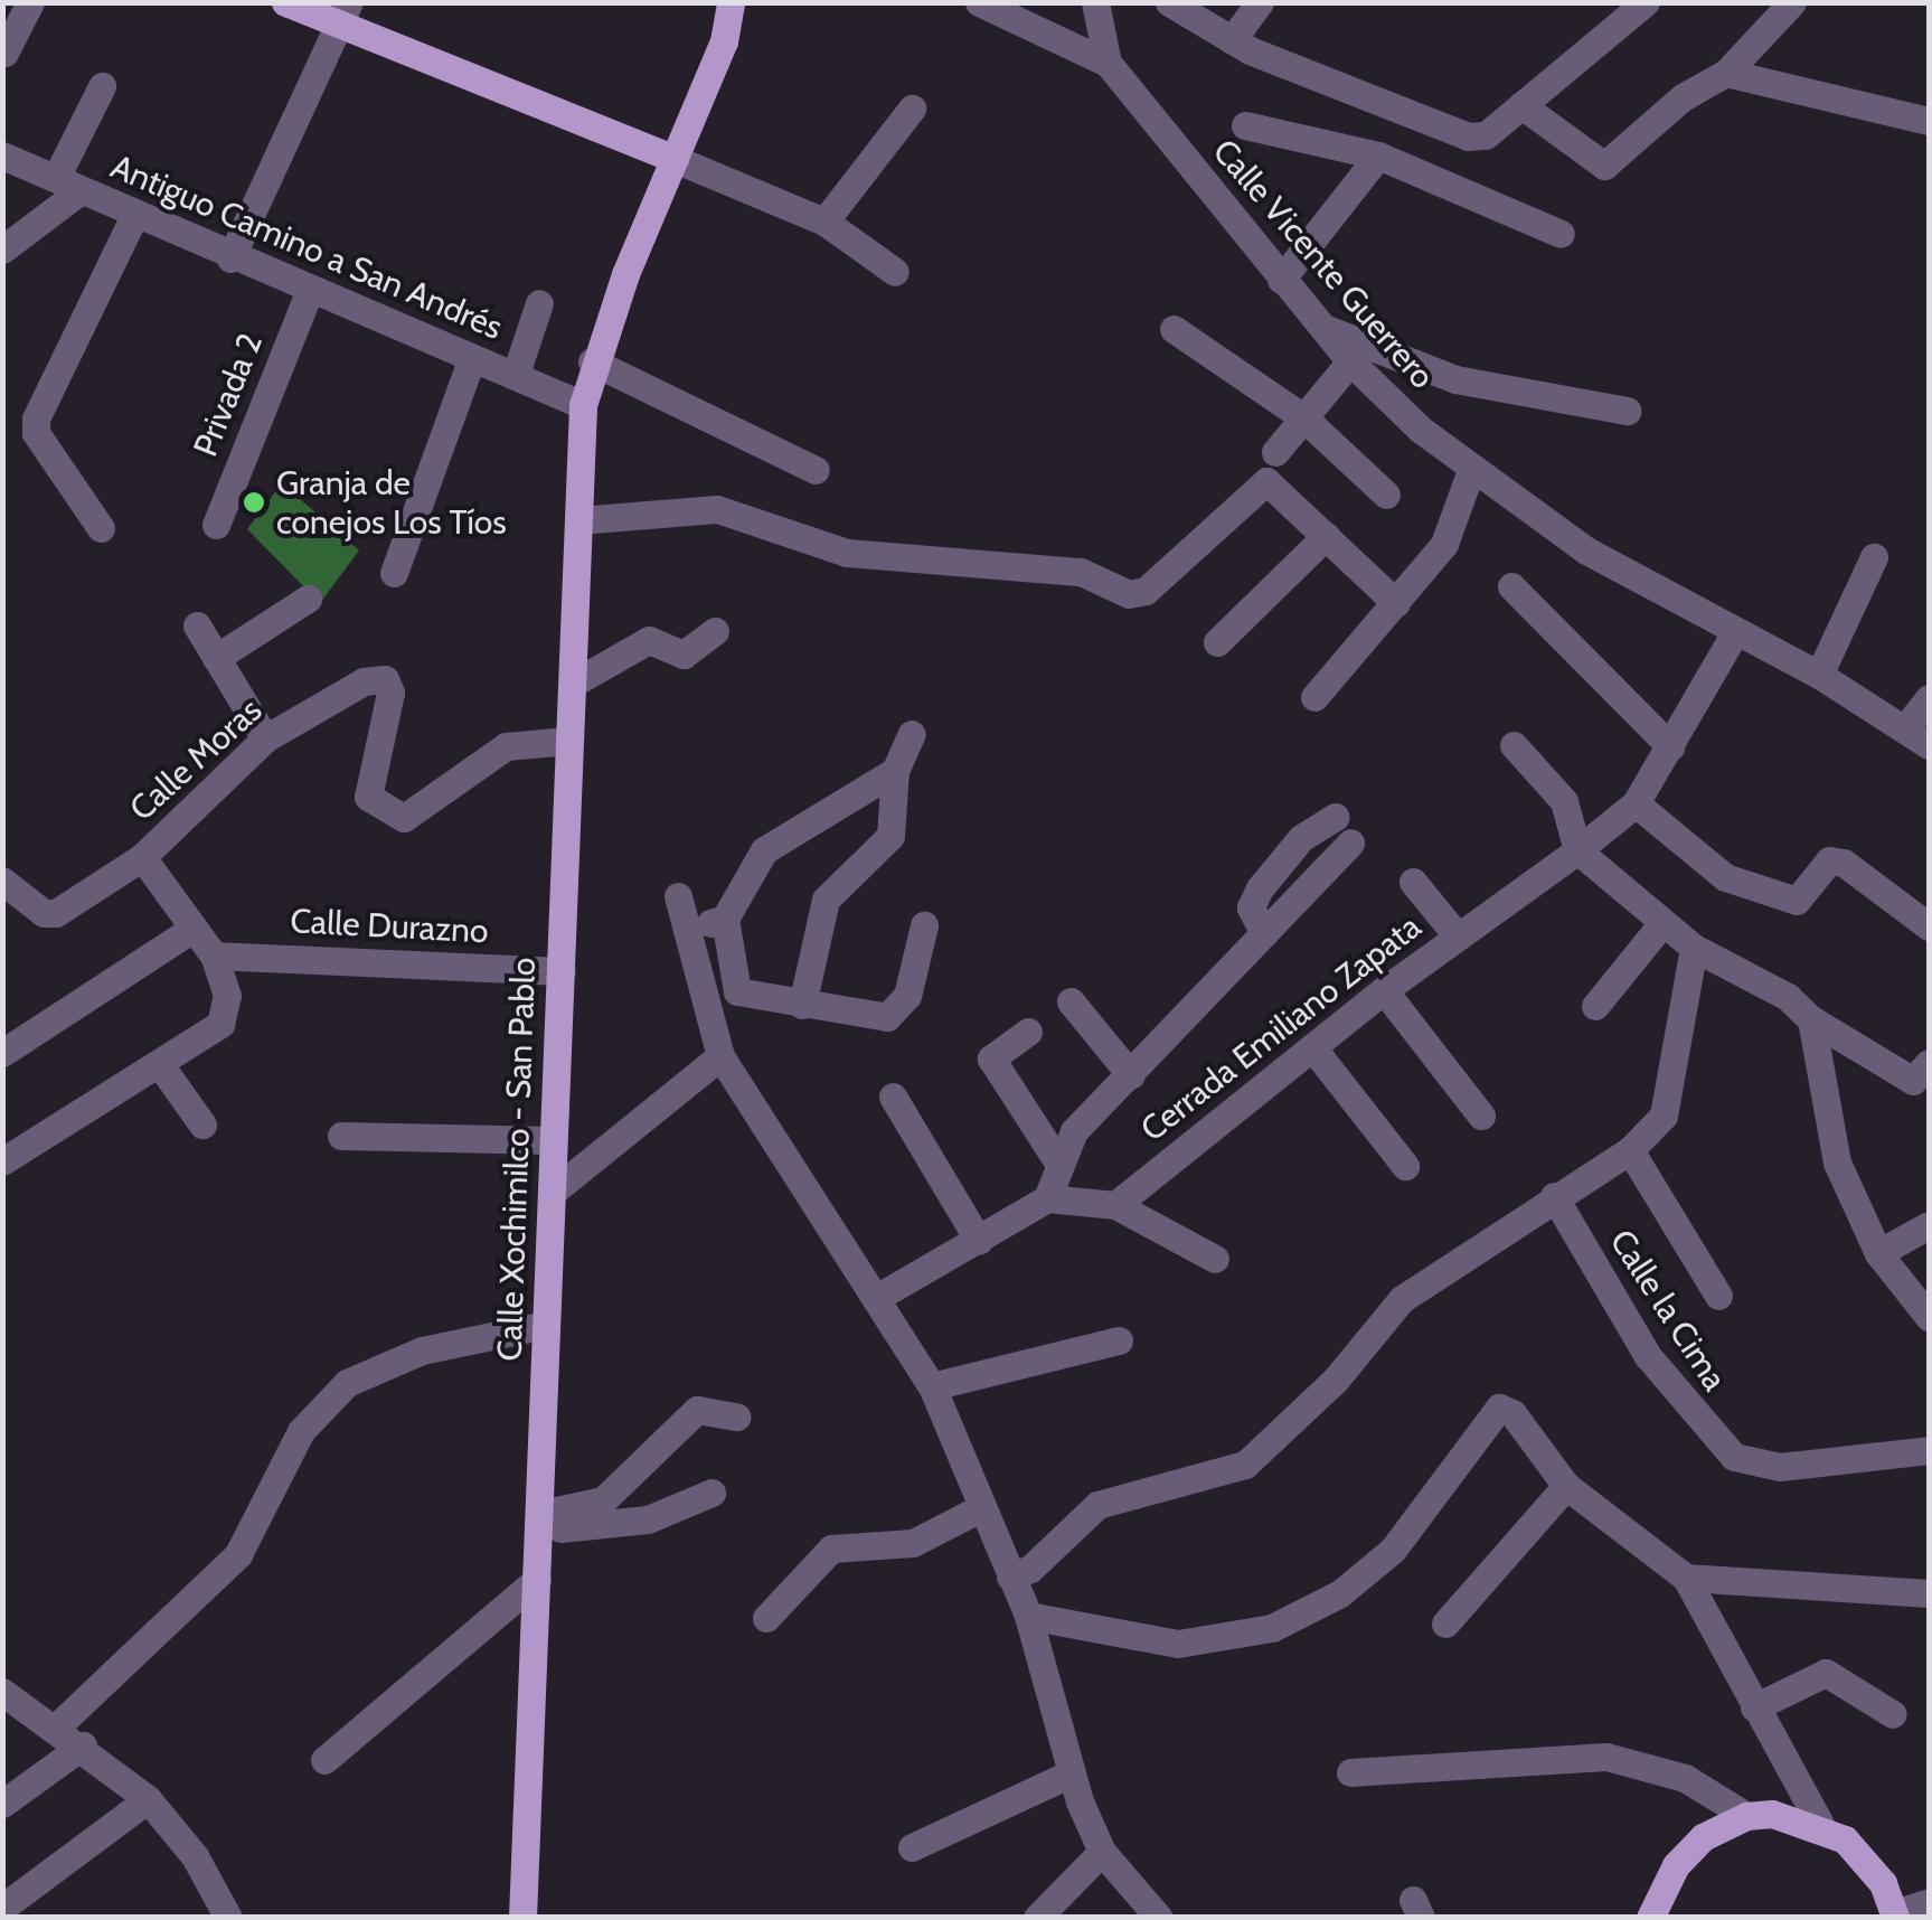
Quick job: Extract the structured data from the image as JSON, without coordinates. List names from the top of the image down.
{
  "streets": {
    "main road": ["Calle Xochimilco - San Pablo"],
    "street": [
      "Antiguo Camino a San Andrés",
      "Calle Vicente Guerrero",
      "Privada 2",
      "Calle Moras",
      "Calle Durazno",
      "Cerrada Emiliano Zapata",
      "Calle la Cima"
    ]
  },
  "crossings": [
    ["Antiguo Camino a San Andrés", "Privada 2"],
    ["Antiguo Camino a San Andrés", "Calle Xochimilco - San Pablo"],
    ["Calle Moras", "Calle Durazno"],
    ["Calle Moras", "Calle Xochimilco - San Pablo"],
    ["Calle Durazno", "Calle Xochimilco - San Pablo"]
  ],
  "places": ["Granja de conejos Los Tíos"]
}
